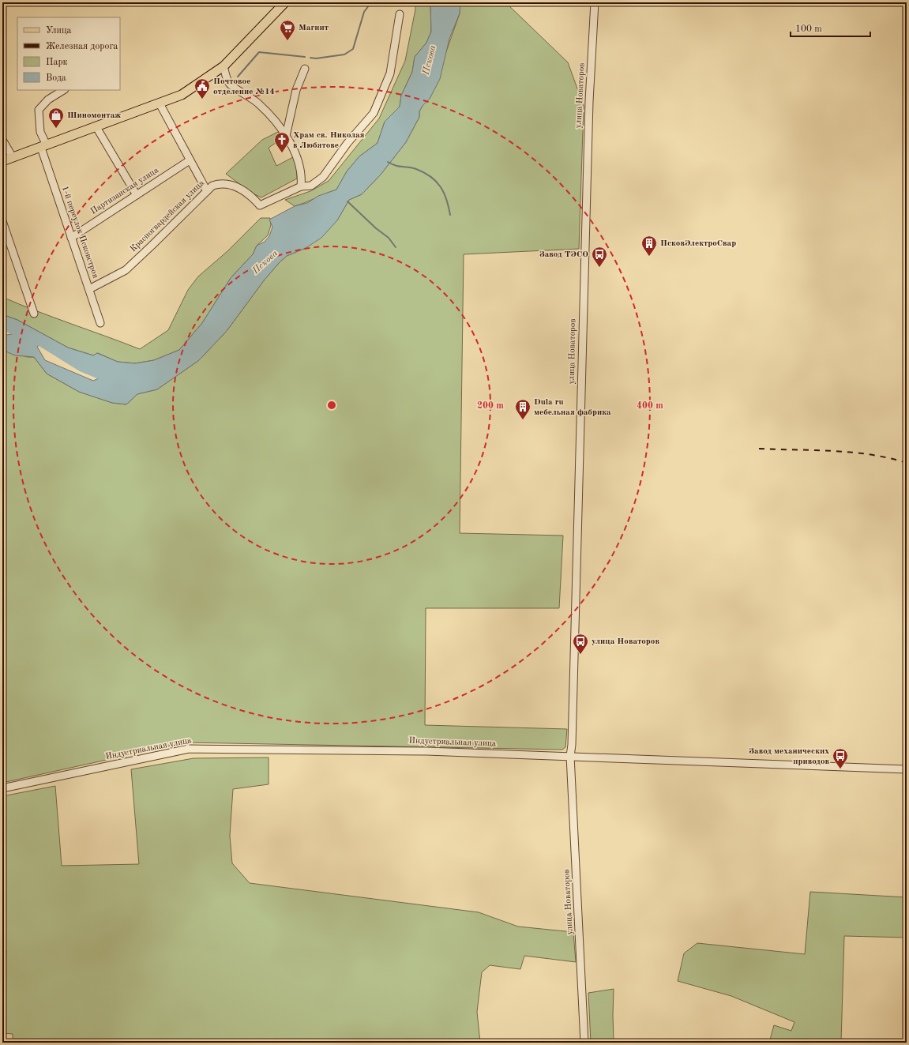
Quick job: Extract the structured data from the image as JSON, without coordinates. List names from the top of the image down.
{
  "streets": {
    "street": [
      "улица Новаторов",
      "Партизанская улица",
      "Красногвардейская улица",
      "1-й переулок Псковстроя",
      "Индустриальная улица"
    ]
  },
  "crossings": [
    ["улица Новаторов", "Индустриальная улица"],
    ["Партизанская улица", "1-й переулок Псковстроя"],
    ["Красногвардейская улица", "1-й переулок Псковстроя"]
  ],
  "water": ["Пскова"],
  "places": {
    "supermarket": ["Магнит"],
    "public building": ["Почтовое отделение №14"],
    "shop": ["Шиномонтаж"],
    "church": ["Храм св. Николая в Любятове"],
    "building": ["ПсковЭлектроСвар", "Dula ru мебельная фабрика"],
    "bus stop": ["Завод ТЭСО", "улица Новаторов", "Завод механических приводов"]
  },
  "legend": [
    "Улица",
    "Железная дорога",
    "Парк",
    "Вода"
  ],
  "scale_bar": "100 m",
  "rings": ["200 m", "400 m"]
}
